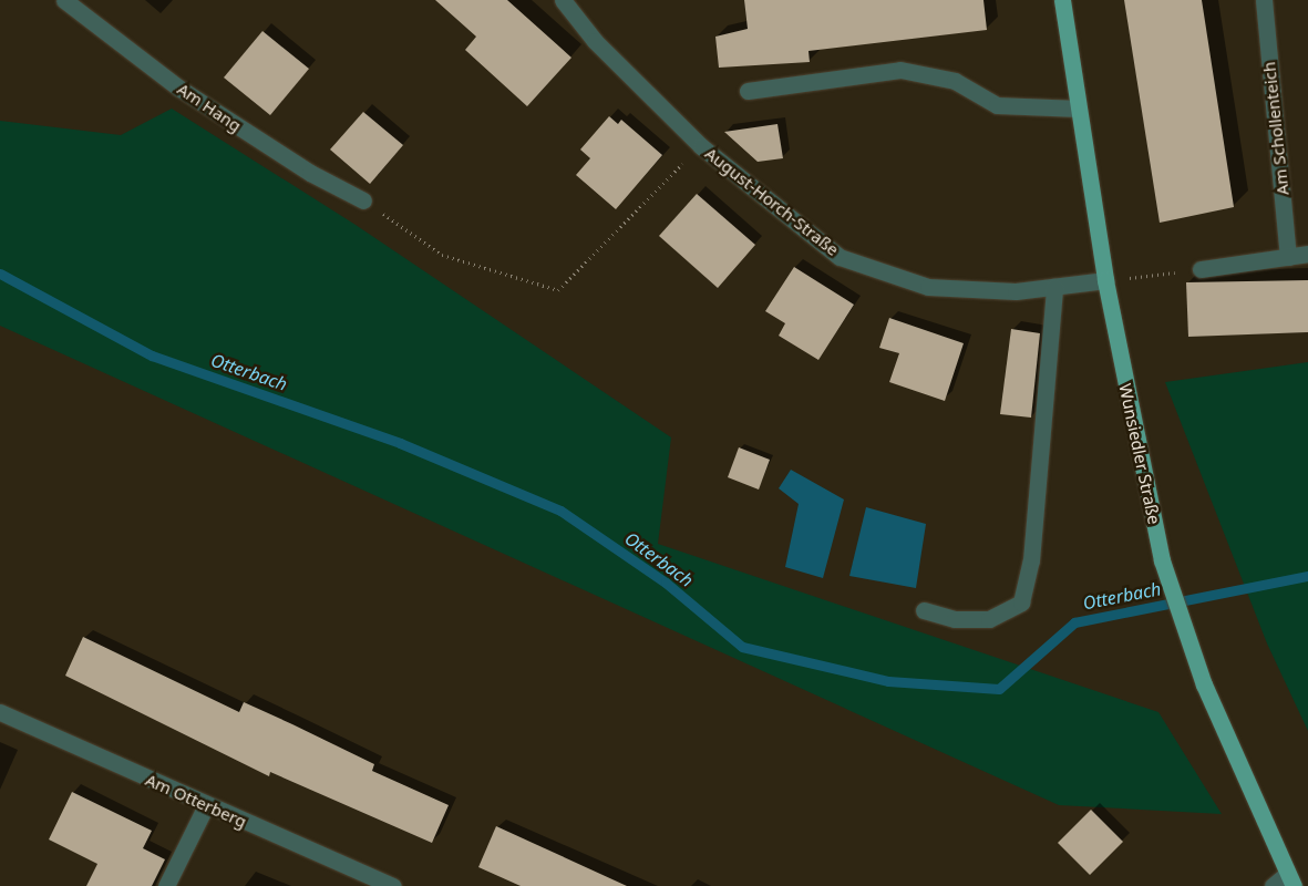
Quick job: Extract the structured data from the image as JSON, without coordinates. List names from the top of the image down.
{
  "streets": {
    "main road": ["Wunsiedler Straße"],
    "street": [
      "Am Hang",
      "Am Schollenteich",
      "August-Horch-Straße",
      "Am Otterberg"
    ]
  },
  "crossings": [
    ["August-Horch-Straße", "Wunsiedler Straße"]
  ],
  "water": ["Otterbach"]
}
